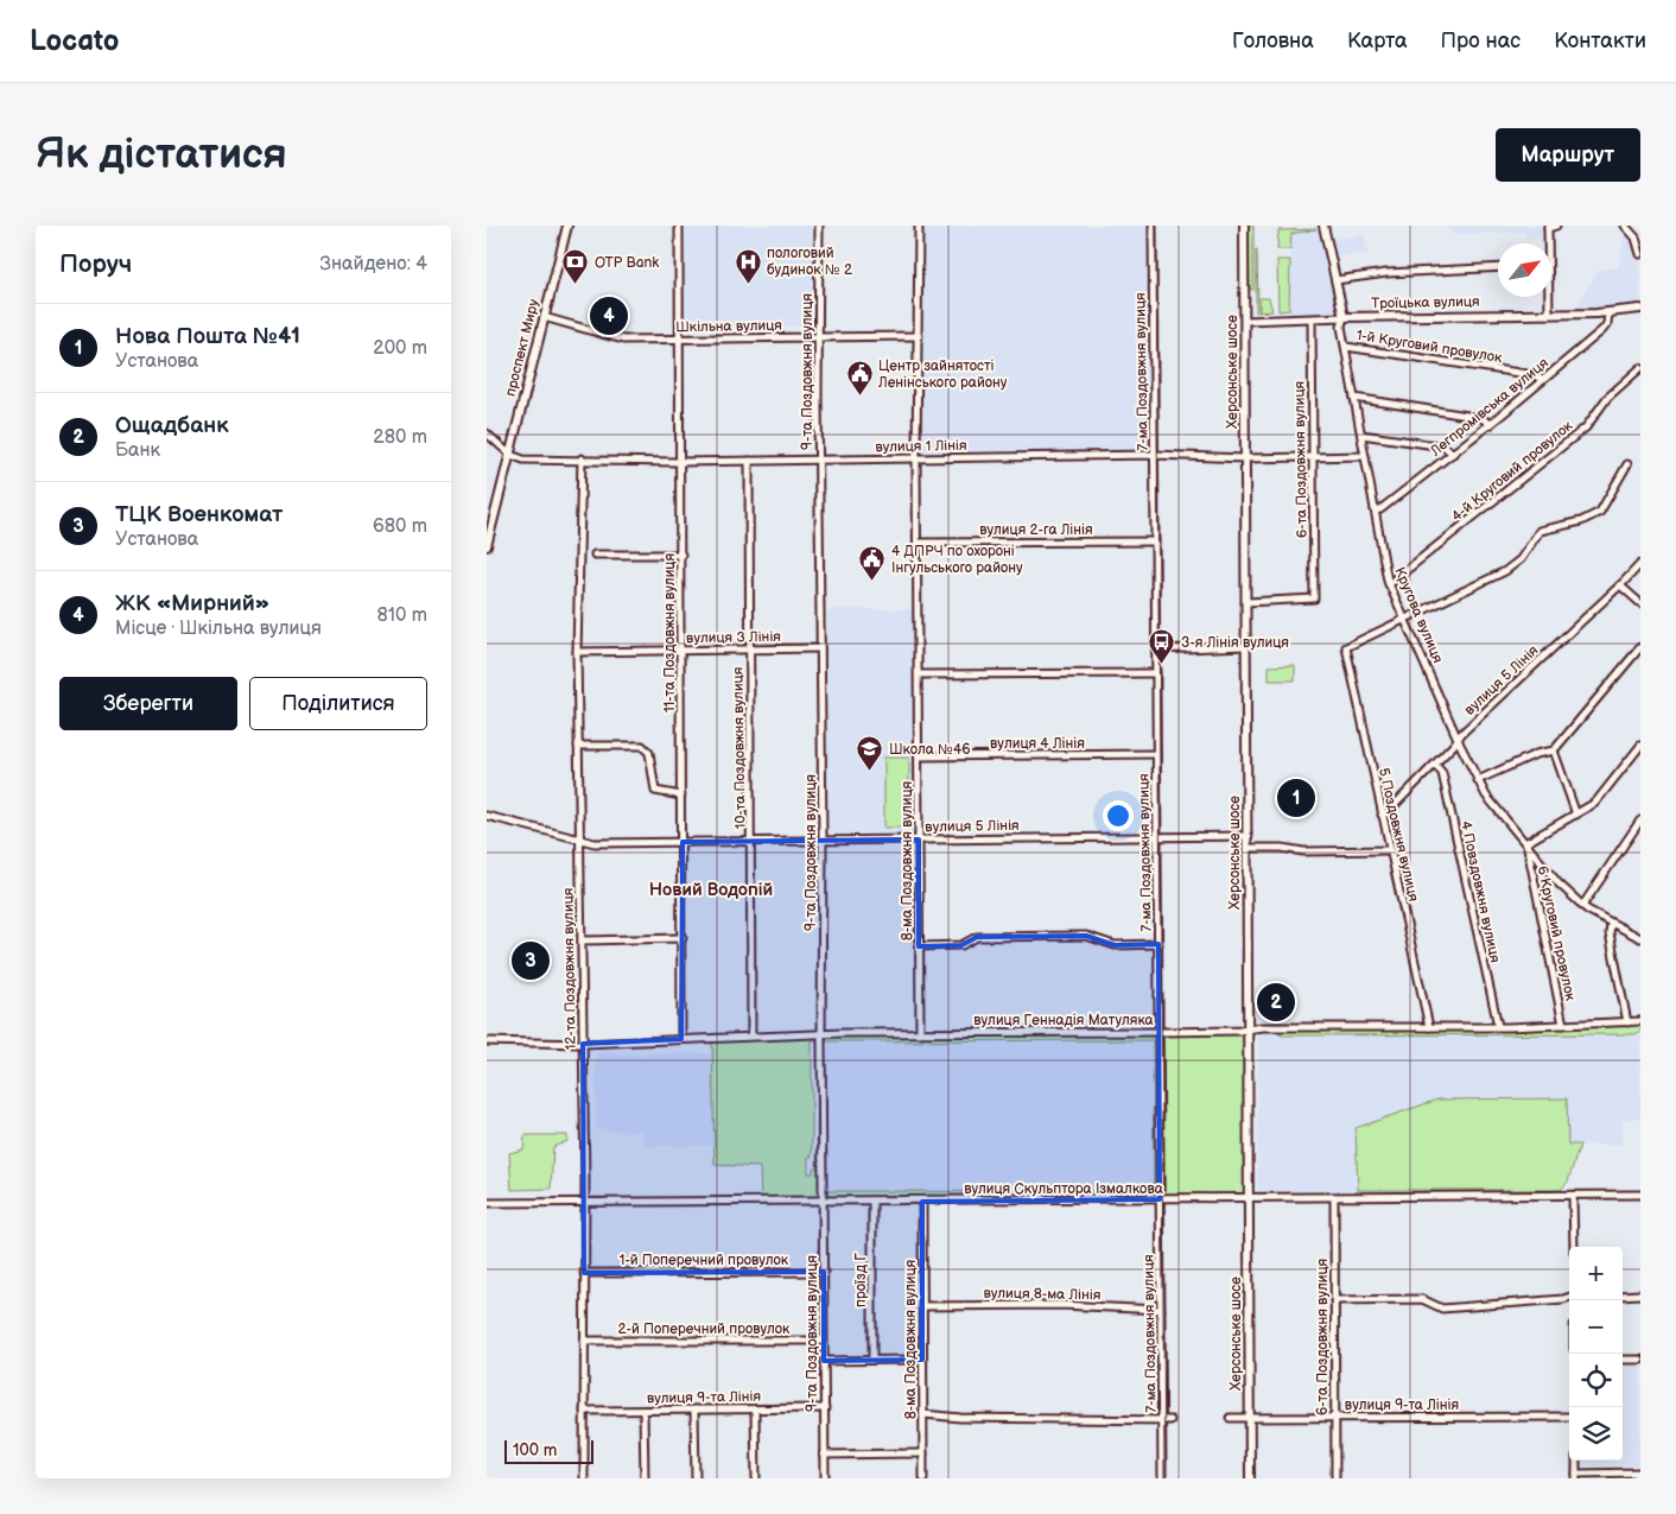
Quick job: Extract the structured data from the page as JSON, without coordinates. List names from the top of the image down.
{
  "streets": {
    "main road": [
      "Троїцька вулиця",
      "проспект Миру",
      "Херсонське шосе",
      "Кругова вулиця"
    ],
    "street": [
      "Шкільна вулиця",
      "1-й Круговий провулок",
      "9-та Поздовжня вулиця",
      "7-ма Поздовжня вулиця",
      "Легпромівська вулиця",
      "вулиця 1 Лінія",
      "6-та Поздовжня вулиця",
      "4-й Круговий провулок",
      "вулиця 2-га Лінія",
      "11-та Поздовжня вулиця",
      "вулиця 3 Лінія",
      "вулиця 5 Лінія",
      "вулиця 4 Лінія",
      "10-та Поздовжня вулиця",
      "5 Поздовжня вулиця",
      "8-ма Поздовжня вулиця",
      "4 Повздовжня вулиця",
      "6 Круговий провулок",
      "12-та Поздовжня вулиця",
      "вулиця Геннадія Матуляка",
      "вулиця Скульптора Ізмалкова",
      "1-й Поперечний провулок",
      "проїзд Г",
      "вулиця 8-ма Лінія",
      "2-й Поперечний провулок",
      "вулиця 9-та Лінія"
    ]
  },
  "crossings": [
    ["Троїцька вулиця", "Херсонське шосе"],
    ["Троїцька вулиця", "Легпромівська вулиця"],
    ["Троїцька вулиця", "6-та Поздовжня вулиця"],
    ["Троїцька вулиця", "Кругова вулиця"],
    ["Шкільна вулиця", "проспект Миру"],
    ["Шкільна вулиця", "9-та Поздовжня вулиця"],
    ["Шкільна вулиця", "11-та Поздовжня вулиця"],
    ["Шкільна вулиця", "8-ма Поздовжня вулиця"],
    ["1-й Круговий провулок", "Легпромівська вулиця"],
    ["1-й Круговий провулок", "Кругова вулиця"],
    ["проспект Миру", "вулиця 1 Лінія"],
    ["9-та Поздовжня вулиця", "вулиця 1 Лінія"],
    ["9-та Поздовжня вулиця", "вулиця 3 Лінія"],
    ["9-та Поздовжня вулиця", "вулиця 5 Лінія"],
    ["9-та Поздовжня вулиця", "вулиця Геннадія Матуляка"],
    ["9-та Поздовжня вулиця", "вулиця Скульптора Ізмалкова"],
    ["9-та Поздовжня вулиця", "1-й Поперечний провулок"],
    ["9-та Поздовжня вулиця", "2-й Поперечний провулок"],
    ["9-та Поздовжня вулиця", "вулиця 9-та Лінія"],
    ["7-ма Поздовжня вулиця", "вулиця 1 Лінія"],
    ["7-ма Поздовжня вулиця", "вулиця 2-га Лінія"],
    ["7-ма Поздовжня вулиця", "вулиця 5 Лінія"],
    ["7-ма Поздовжня вулиця", "вулиця 4 Лінія"],
    ["7-ма Поздовжня вулиця", "вулиця Геннадія Матуляка"],
    ["7-ма Поздовжня вулиця", "вулиця Скульптора Ізмалкова"],
    ["7-ма Поздовжня вулиця", "вулиця 8-ма Лінія"],
    ["Херсонське шосе", "вулиця 1 Лінія"],
    ["Херсонське шосе", "6-та Поздовжня вулиця"],
    ["Херсонське шосе", "вулиця 5 Лінія"],
    ["Херсонське шосе", "вулиця Геннадія Матуляка"],
    ["Херсонське шосе", "вулиця Скульптора Ізмалкова"],
    ["Херсонське шосе", "вулиця 9-та Лінія"],
    ["Легпромівська вулиця", "Кругова вулиця"],
    ["вулиця 1 Лінія", "6-та Поздовжня вулиця"],
    ["вулиця 1 Лінія", "Кругова вулиця"],
    ["вулиця 1 Лінія", "11-та Поздовжня вулиця"],
    ["вулиця 1 Лінія", "10-та Поздовжня вулиця"],
    ["вулиця 1 Лінія", "8-ма Поздовжня вулиця"],
    ["вулиця 1 Лінія", "12-та Поздовжня вулиця"],
    ["6-та Поздовжня вулиця", "вулиця Скульптора Ізмалкова"],
    ["6-та Поздовжня вулиця", "вулиця 9-та Лінія"],
    ["4-й Круговий провулок", "Кругова вулиця"],
    ["вулиця 2-га Лінія", "8-ма Поздовжня вулиця"],
    ["Кругова вулиця", "вулиця 5 Лінія"],
    ["Кругова вулиця", "5 Поздовжня вулиця"],
    ["Кругова вулиця", "6 Круговий провулок"],
    ["11-та Поздовжня вулиця", "вулиця 3 Лінія"],
    ["11-та Поздовжня вулиця", "вулиця 5 Лінія"],
    ["11-та Поздовжня вулиця", "вулиця Геннадія Матуляка"],
    ["вулиця 3 Лінія", "10-та Поздовжня вулиця"],
    ["вулиця 3 Лінія", "12-та Поздовжня вулиця"],
    ["вулиця 5 Лінія", "10-та Поздовжня вулиця"],
    ["вулиця 5 Лінія", "5 Поздовжня вулиця"],
    ["вулиця 5 Лінія", "8-ма Поздовжня вулиця"],
    ["вулиця 5 Лінія", "4 Повздовжня вулиця"],
    ["вулиця 5 Лінія", "12-та Поздовжня вулиця"],
    ["вулиця 4 Лінія", "8-ма Поздовжня вулиця"],
    ["10-та Поздовжня вулиця", "вулиця Геннадія Матуляка"],
    ["5 Поздовжня вулиця", "вулиця Геннадія Матуляка"],
    ["8-ма Поздовжня вулиця", "вулиця Геннадія Матуляка"],
    ["8-ма Поздовжня вулиця", "вулиця Скульптора Ізмалкова"],
    ["8-ма Поздовжня вулиця", "вулиця 8-ма Лінія"],
    ["4 Повздовжня вулиця", "вулиця Геннадія Матуляка"],
    ["6 Круговий провулок", "вулиця Геннадія Матуляка"],
    ["12-та Поздовжня вулиця", "вулиця Геннадія Матуляка"],
    ["12-та Поздовжня вулиця", "вулиця Скульптора Ізмалкова"],
    ["12-та Поздовжня вулиця", "1-й Поперечний провулок"],
    ["12-та Поздовжня вулиця", "2-й Поперечний провулок"],
    ["12-та Поздовжня вулиця", "вулиця 9-та Лінія"],
    ["вулиця Скульптора Ізмалкова", "проїзд Г"]
  ],
  "districts": ["Новий Водопій"],
  "places": {
    "hospital": ["пологовий будинок № 2"],
    "bank": ["OTP Bank"],
    "public building": ["Центр зайнятості Ленінського району", "4 ДПРЧ по охороні Інгульського району"],
    "bus stop": ["3-я Лінія вулиця"],
    "school or university": ["Школа №46"]
  },
  "scale_bar": "100 m",
  "north": "top right",
  "page": {
    "header": "Locato",
    "nav": [
      "Головна",
      "Карта",
      "Про нас",
      "Контакти"
    ],
    "buttons": [
      "Маршрут",
      ["Зберегти", "Поділитися"]
    ],
    "title": "Як дістатися",
    "heading": ["Поруч", "Знайдено: 4"],
    "pins": [
      "4",
      "1",
      "3",
      "2"
    ],
    "list": [
      {
        "mark": "1",
        "name": "Нова Пошта №41",
        "note": "Установа",
        "value": "200 m"
      },
      {
        "mark": "2",
        "name": "Ощадбанк",
        "note": "Банк",
        "value": "280 m"
      },
      {
        "mark": "3",
        "name": "ТЦК Военкомат",
        "note": "Установа",
        "value": "680 m"
      },
      {
        "mark": "4",
        "name": "ЖК «Мирний»",
        "note": "Місце · Шкільна вулиця",
        "value": "810 m"
      }
    ],
    "map_buttons": ["+", "−"],
    "scale": "100 m"
  }
}
